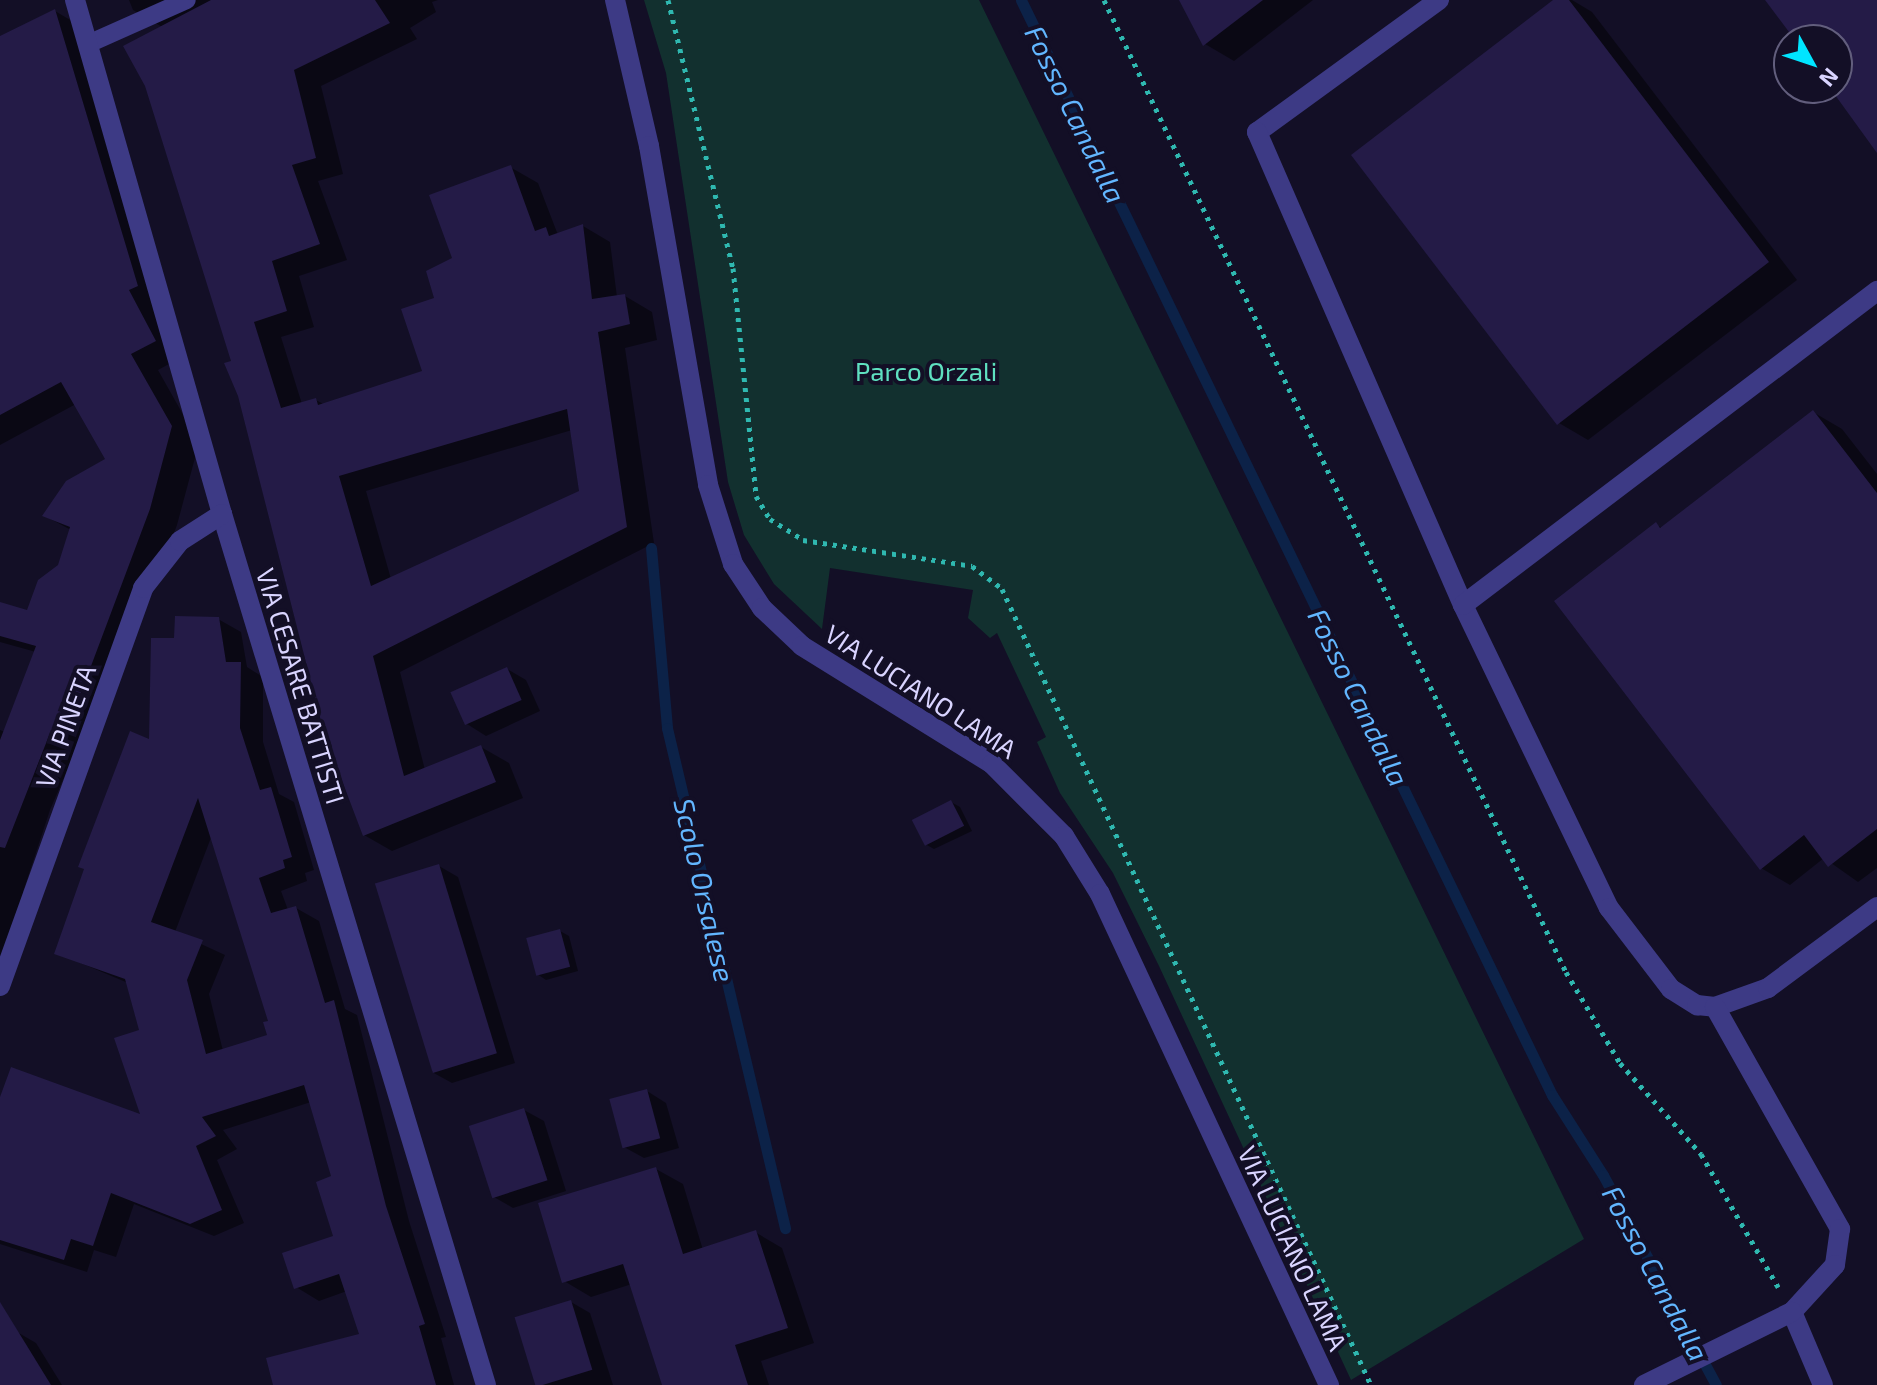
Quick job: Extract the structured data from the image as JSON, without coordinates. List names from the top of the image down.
{
  "streets": {
    "street": ["VIA CESARE BATTISTI", "VIA LUCIANO LAMA", "VIA PINETA"]
  },
  "crossings": [
    ["VIA CESARE BATTISTI", "VIA PINETA"]
  ],
  "water": ["Fosso Candalla", "Scolo Orsalese"],
  "parks": ["Parco Orzali"],
  "north": "bottom right"
}
